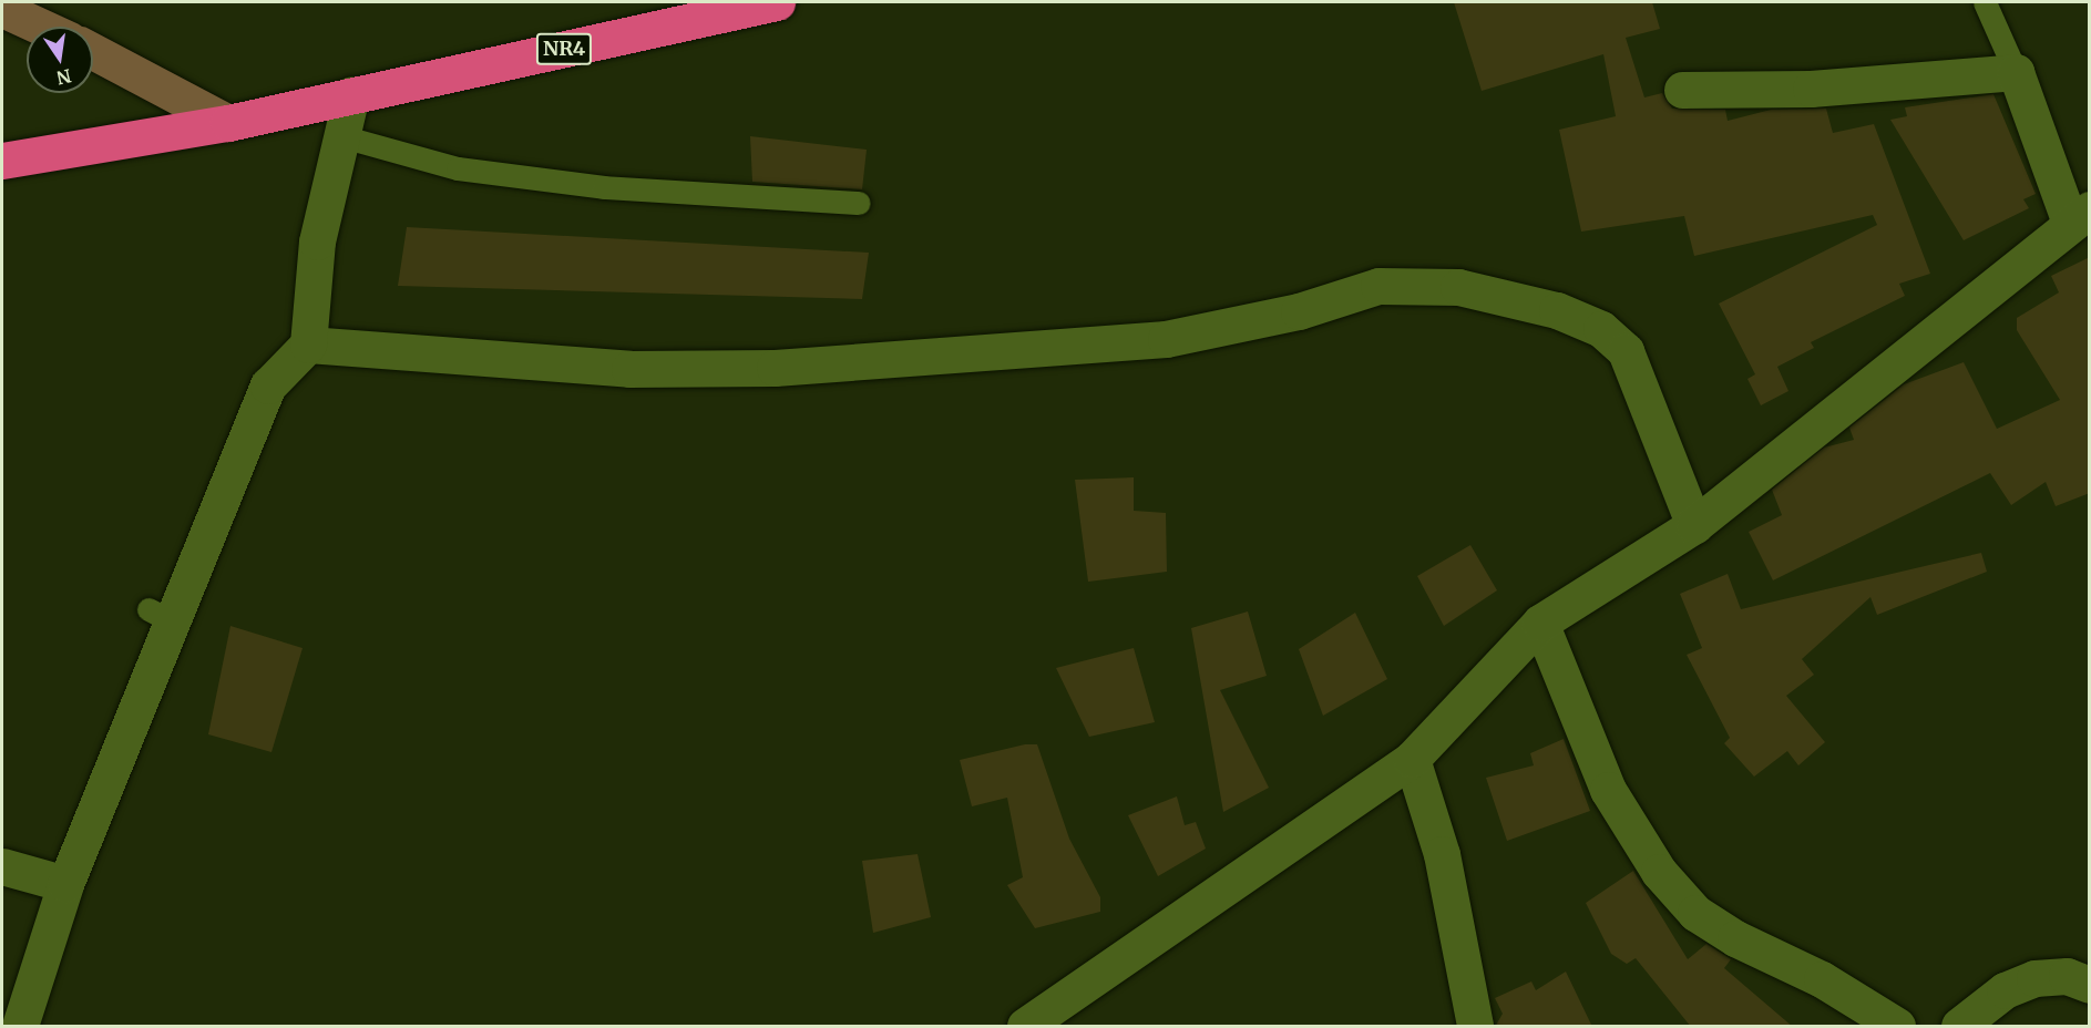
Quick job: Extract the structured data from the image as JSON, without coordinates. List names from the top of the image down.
{
  "streets": {
    "highway": ["NR4"]
  },
  "north": "bottom"
}
